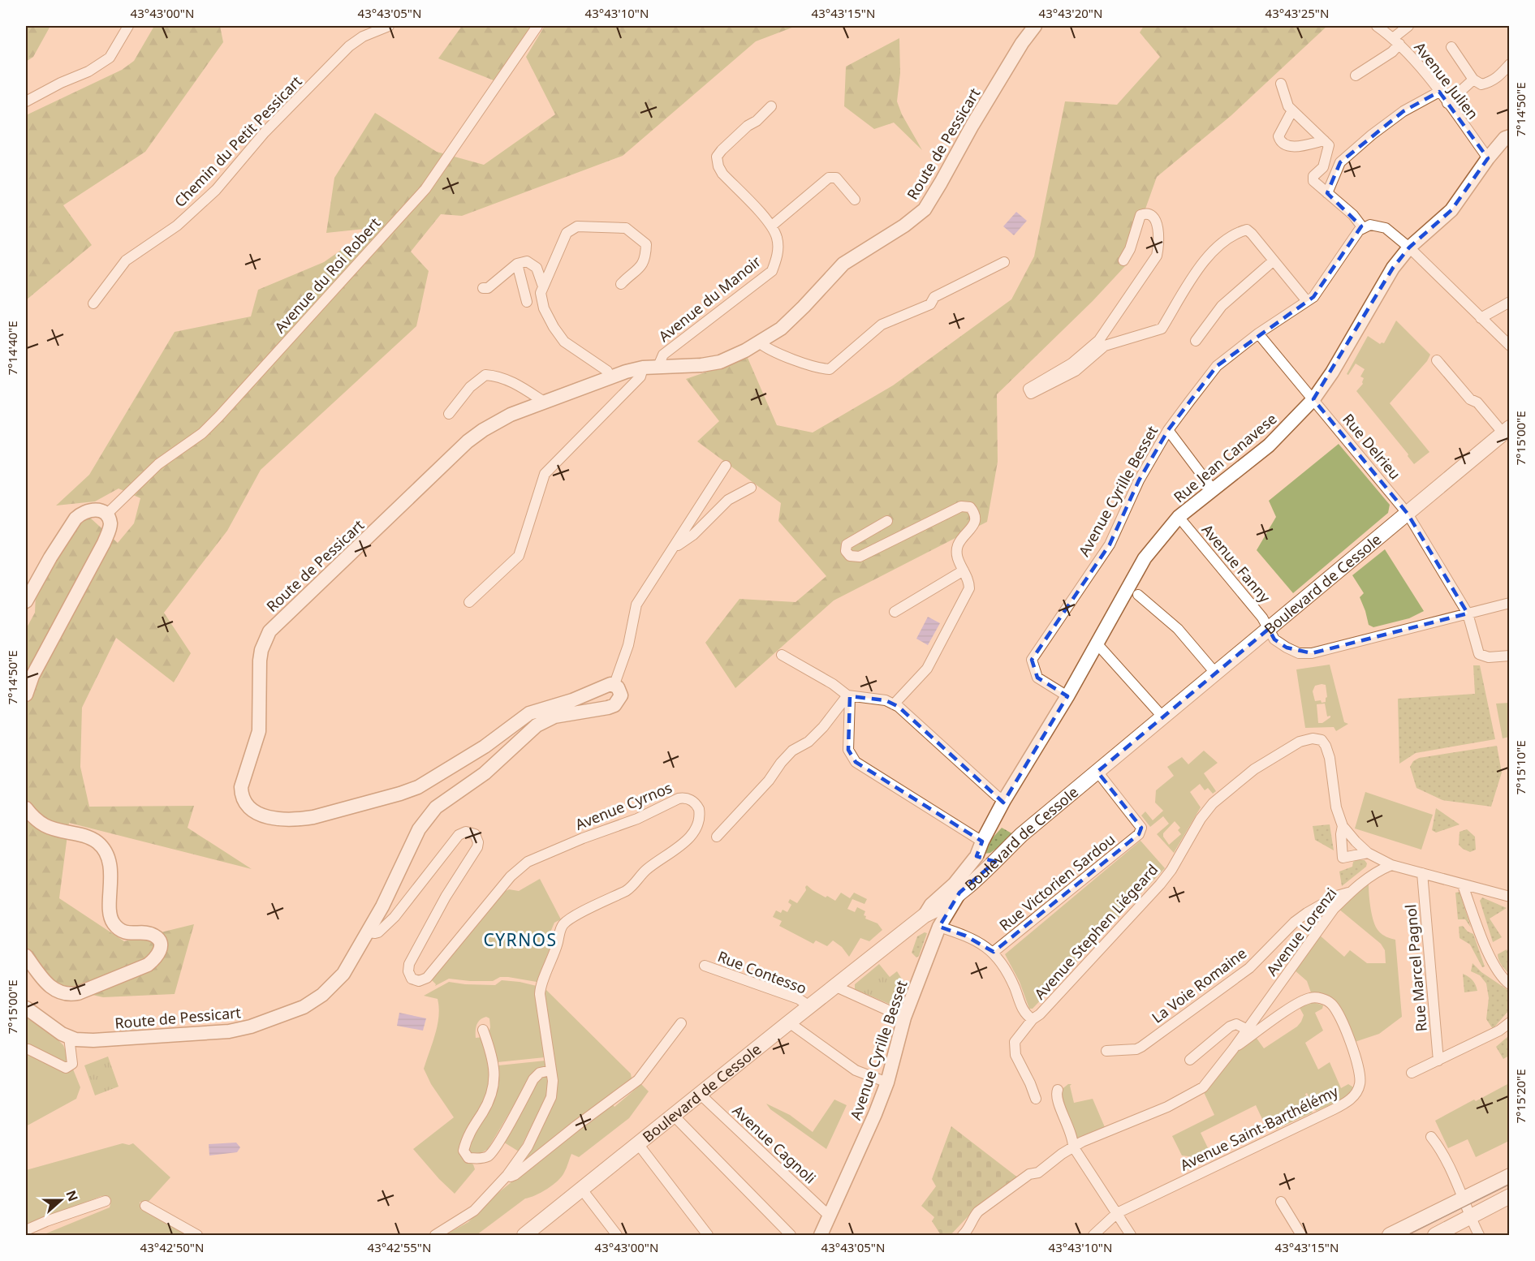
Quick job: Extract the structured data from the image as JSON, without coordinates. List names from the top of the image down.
{
  "streets": {
    "main road": ["Boulevard de Cessole"],
    "street": [
      "Avenue Julien",
      "Chemin du Petit Pessicart",
      "Route de Pessicart",
      "Avenue du Roi Robert",
      "Avenue du Manoir",
      "Rue Delrieu",
      "Rue Jean Canavese",
      "Avenue Cyrille Besset",
      "Avenue Fanny",
      "Avenue Cyrnos",
      "Rue Victorien Sardou",
      "Avenue Stephen Liégeard",
      "Avenue Lorenzi",
      "Rue Marcel Pagnol",
      "Rue Contesso",
      "La Voie Romaine",
      "Avenue Saint-Barthélémy",
      "Avenue Cagnoli"
    ]
  },
  "crossings": [
    ["Route de Pessicart", "Avenue du Manoir"],
    ["Route de Pessicart", "Avenue Cyrnos"],
    ["Rue Delrieu", "Rue Jean Canavese"],
    ["Rue Delrieu", "Avenue Cyrille Besset"],
    ["Rue Delrieu", "Avenue Fanny"],
    ["Rue Delrieu", "Boulevard de Cessole"],
    ["Rue Jean Canavese", "Avenue Cyrille Besset"],
    ["Rue Jean Canavese", "Avenue Fanny"],
    ["Avenue Cyrille Besset", "Boulevard de Cessole"],
    ["Avenue Cyrille Besset", "Avenue Stephen Liégeard"],
    ["Avenue Cyrille Besset", "Avenue Cagnoli"],
    ["Avenue Fanny", "Boulevard de Cessole"],
    ["Boulevard de Cessole", "Rue Victorien Sardou"],
    ["Boulevard de Cessole", "Rue Contesso"],
    ["Boulevard de Cessole", "Avenue Cagnoli"],
    ["Rue Victorien Sardou", "Avenue Stephen Liégeard"],
    ["Avenue Stephen Liégeard", "Avenue Lorenzi"],
    ["Avenue Stephen Liégeard", "Rue Marcel Pagnol"],
    ["Avenue Lorenzi", "La Voie Romaine"],
    ["Avenue Lorenzi", "Avenue Saint-Barthélémy"]
  ],
  "districts": ["CYRNOS"],
  "north": "right",
  "coordinates": [
    "43°43'00\"N",
    "43°43'05\"N",
    "43°43'10\"N",
    "43°43'15\"N",
    "43°43'20\"N",
    "43°43'25\"N",
    "7°14'50\"E",
    "7°14'40\"E",
    "7°15'00\"E",
    "7°15'10\"E",
    "7°15'20\"E",
    "43°42'50\"N",
    "43°42'55\"N"
  ]
}
